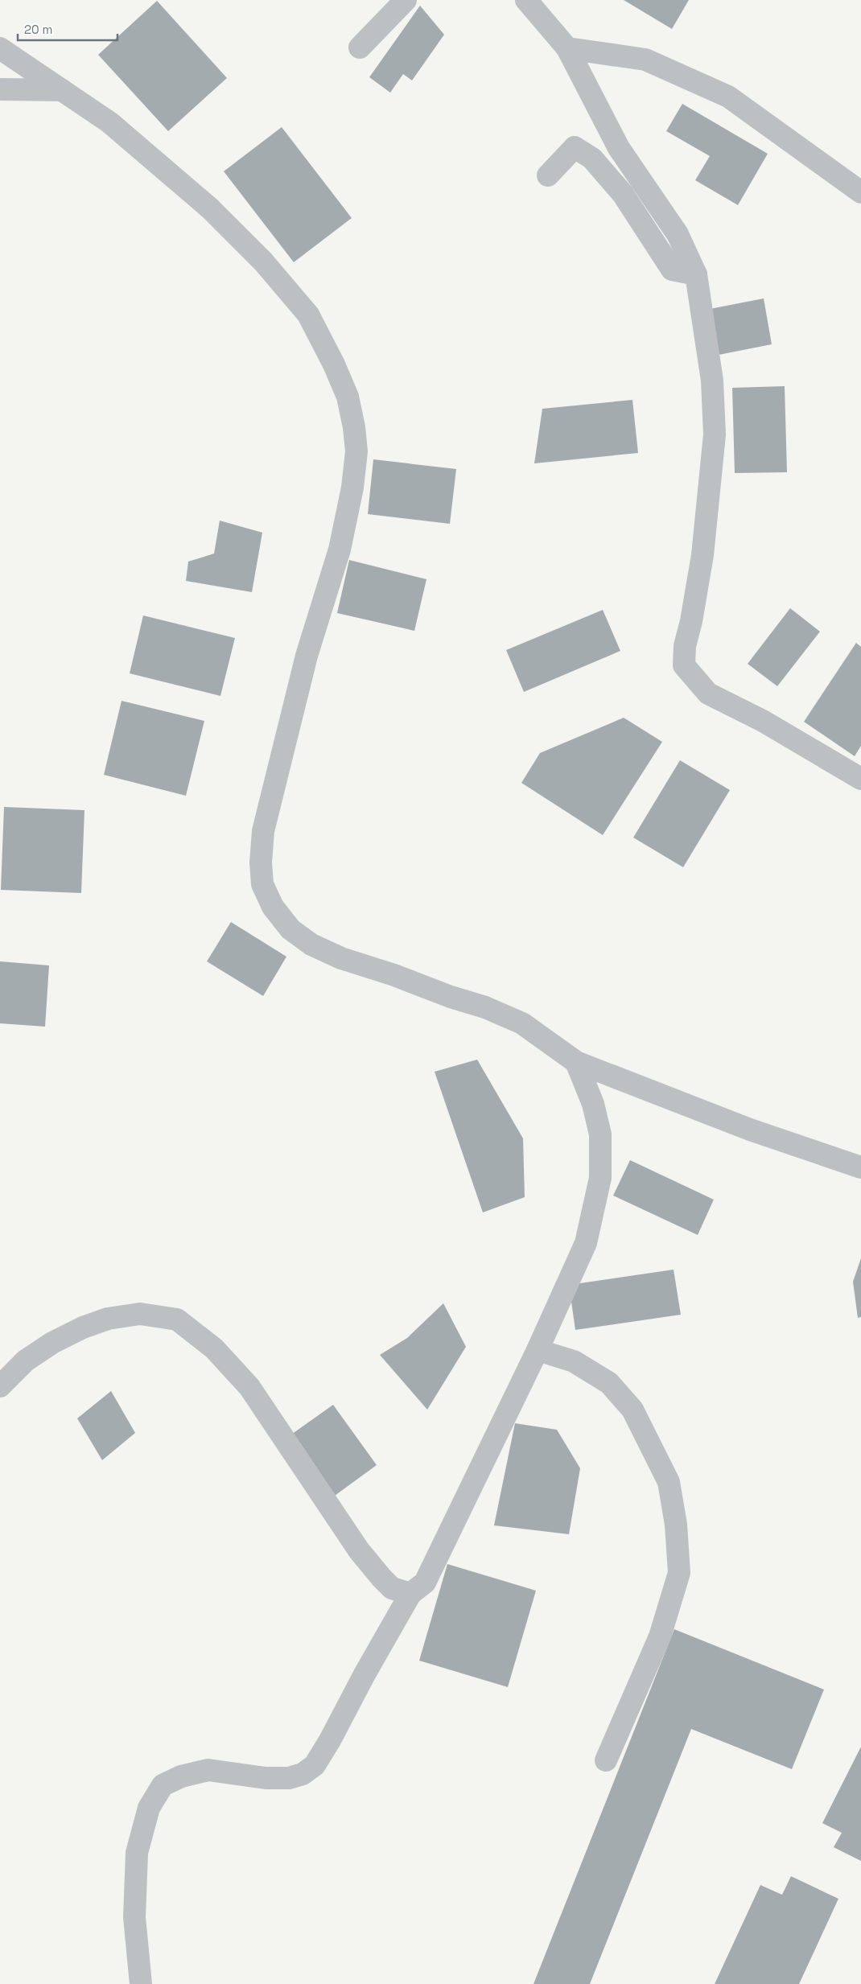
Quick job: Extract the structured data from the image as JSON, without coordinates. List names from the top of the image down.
{
  "scale_bar": "20 m"
}
